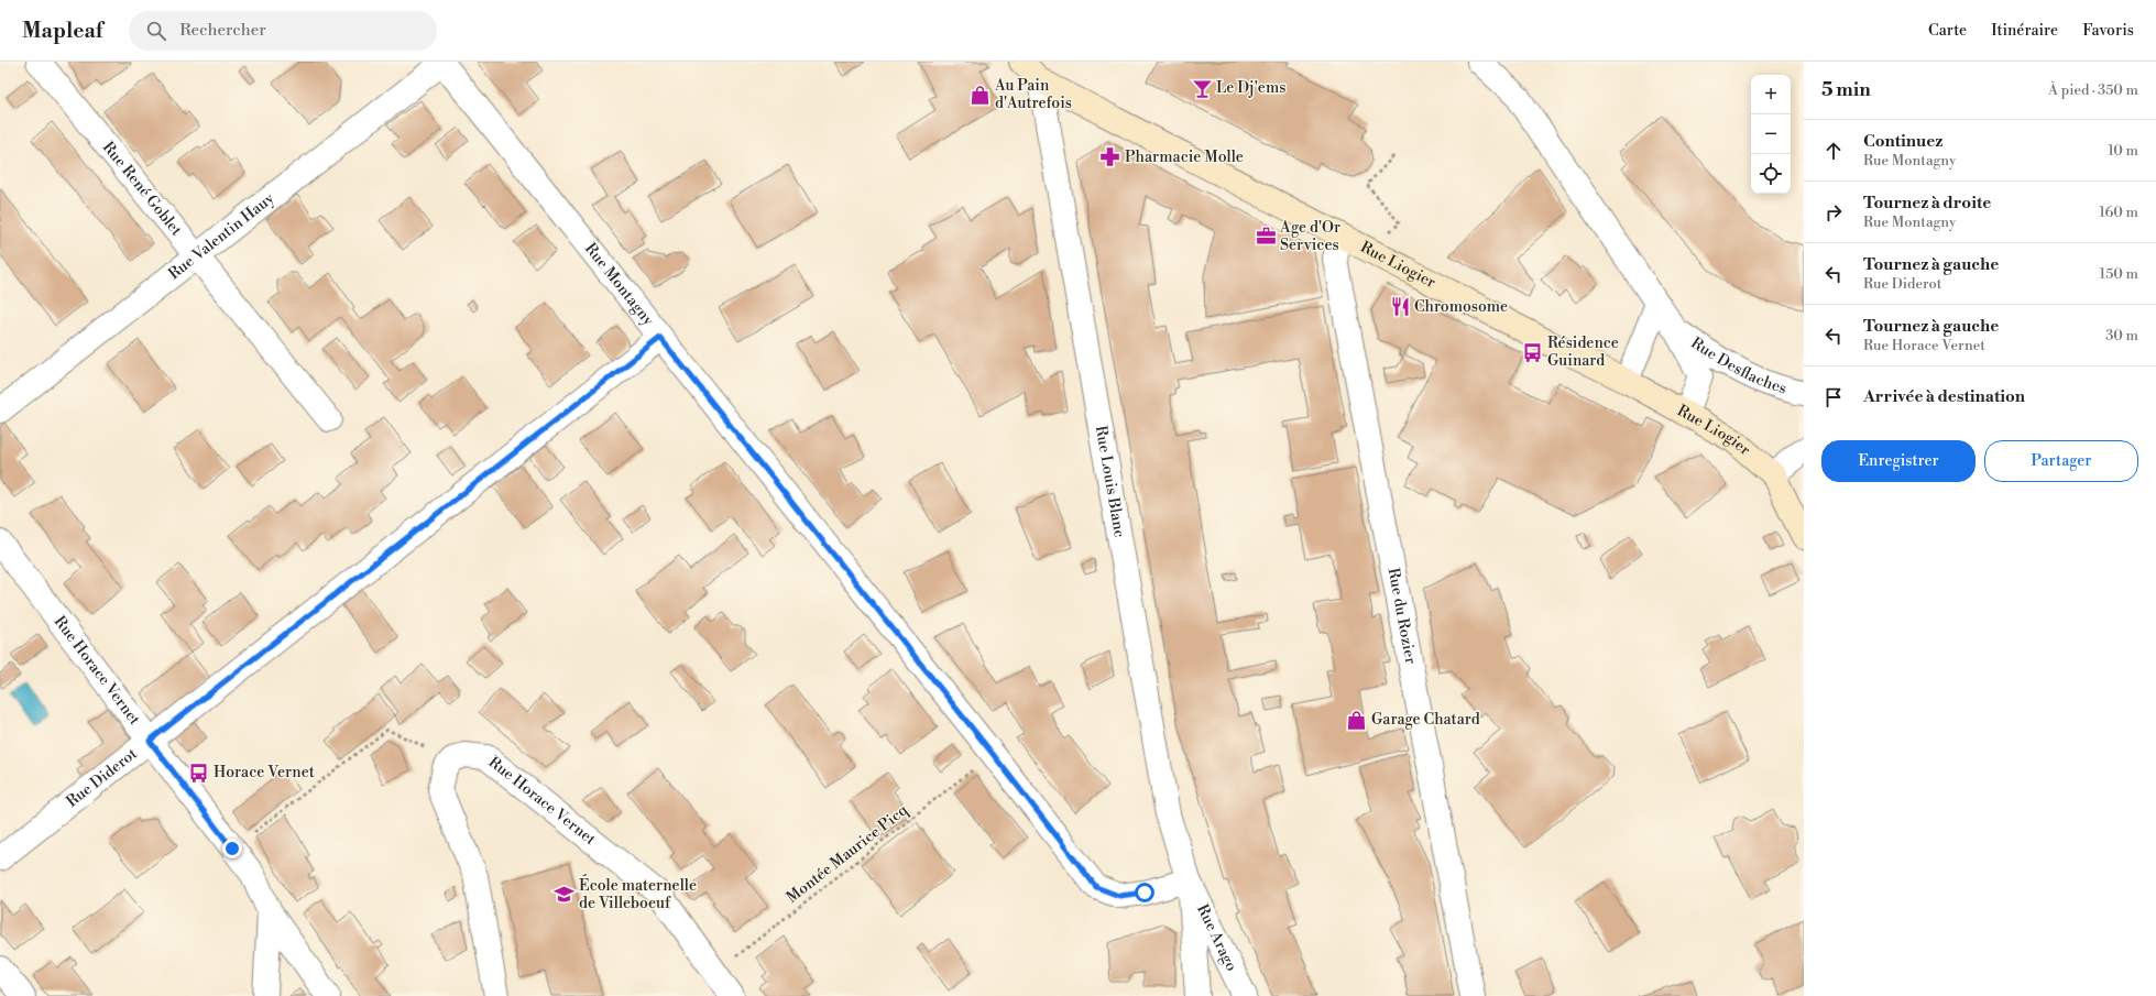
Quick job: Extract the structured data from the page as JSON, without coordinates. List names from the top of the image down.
{
  "streets": {
    "street": [
      "Rue René Goblet",
      "Rue Valentin Hauy",
      "Rue Liogier",
      "Rue Montagny",
      "Rue Desflaches",
      "Rue Louis Blanc",
      "Rue du Rozier",
      "Rue Horace Vernet",
      "Rue Diderot",
      "Rue Arago"
    ],
    "path": ["Montée Maurice Picq"]
  },
  "crossings": [
    ["Rue René Goblet", "Rue Valentin Hauy"],
    ["Rue Valentin Hauy", "Rue Montagny"],
    ["Rue Liogier", "Rue Louis Blanc"],
    ["Rue Liogier", "Rue du Rozier"],
    ["Rue Montagny", "Rue Louis Blanc"],
    ["Rue Montagny", "Rue Diderot"],
    ["Rue Montagny", "Montée Maurice Picq"],
    ["Rue Montagny", "Rue Arago"],
    ["Rue Louis Blanc", "Rue Arago"],
    ["Rue Horace Vernet", "Rue Diderot"],
    ["Rue Horace Vernet", "Montée Maurice Picq"]
  ],
  "places": {
    "bar": ["Le Dj'ems"],
    "shop": ["Au Pain d'Autrefois", "Garage Chatard"],
    "pharmacy": ["Pharmacie Molle"],
    "office": ["Age d'Or Services"],
    "restaurant": ["Chromosome"],
    "bus stop": ["Résidence Guinard", "Horace Vernet"],
    "school or university": ["École maternelle de Villeboeuf"]
  },
  "page": {
    "header": "Mapleaf",
    "search": "Rechercher",
    "nav": ["Carte", "Itinéraire", "Favoris"],
    "heading": ["5 min", "À pied · 350 m"],
    "map_buttons": ["+", "−"],
    "list": [
      ["Continuez", "Rue Montagny", "10 m"],
      ["Tournez à droite", "Rue Montagny", "160 m"],
      ["Tournez à gauche", "Rue Diderot", "150 m"],
      ["Tournez à gauche", "Rue Horace Vernet", "30 m"],
      "Arrivée à destination"
    ],
    "buttons": ["Enregistrer", "Partager"]
  }
}
